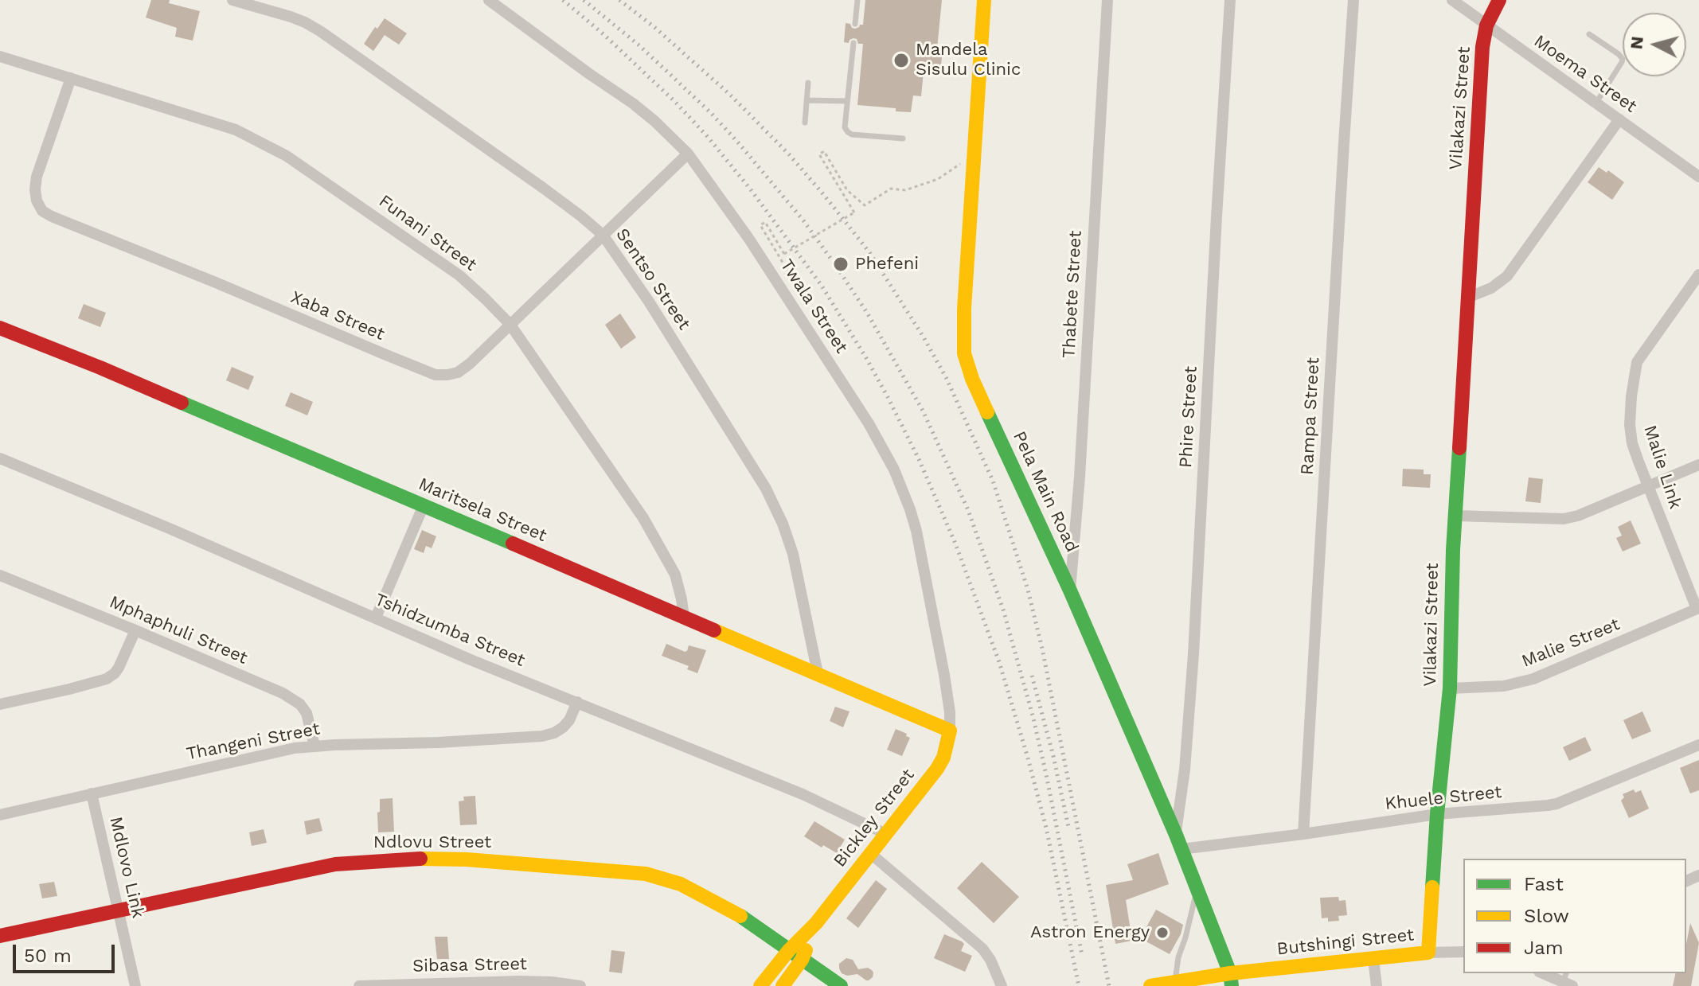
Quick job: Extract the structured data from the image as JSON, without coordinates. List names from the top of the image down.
{
  "streets": {
    "street": [
      "Moema Street",
      "Vilakazi Street",
      "Funani Street",
      "Sentso Street",
      "Thabete Street",
      "Twala Street",
      "Xaba Street",
      "Rampa Street",
      "Phire Street",
      "Malie Link",
      "Pela Main Road",
      "Maritsela Street",
      "Mphaphuli Street",
      "Tshidzumba Street",
      "Malie Street",
      "Thangeni Street",
      "Khuele Street",
      "Bickley Street",
      "Ndlovu Street",
      "Mdlovo Link",
      "Butshingi Street",
      "Sibasa Street"
    ]
  },
  "crossings": [
    ["Moema Street", "Vilakazi Street"],
    ["Vilakazi Street", "Malie Street"],
    ["Vilakazi Street", "Khuele Street"],
    ["Vilakazi Street", "Butshingi Street"],
    ["Funani Street", "Xaba Street"],
    ["Funani Street", "Maritsela Street"],
    ["Sentso Street", "Xaba Street"],
    ["Sentso Street", "Maritsela Street"],
    ["Thabete Street", "Pela Main Road"],
    ["Twala Street", "Xaba Street"],
    ["Twala Street", "Maritsela Street"],
    ["Twala Street", "Bickley Street"],
    ["Rampa Street", "Khuele Street"],
    ["Phire Street", "Pela Main Road"],
    ["Malie Link", "Malie Street"],
    ["Pela Main Road", "Khuele Street"],
    ["Pela Main Road", "Butshingi Street"],
    ["Maritsela Street", "Bickley Street"],
    ["Mphaphuli Street", "Thangeni Street"],
    ["Tshidzumba Street", "Thangeni Street"],
    ["Tshidzumba Street", "Bickley Street"],
    ["Thangeni Street", "Mdlovo Link"],
    ["Bickley Street", "Ndlovu Street"],
    ["Ndlovu Street", "Mdlovo Link"]
  ],
  "places": ["Mandela Sisulu Clinic", "Phefeni", "Astron Energy"],
  "legend": ["Fast", "Slow", "Jam"],
  "scale_bar": "50 m",
  "north": "left"
}
